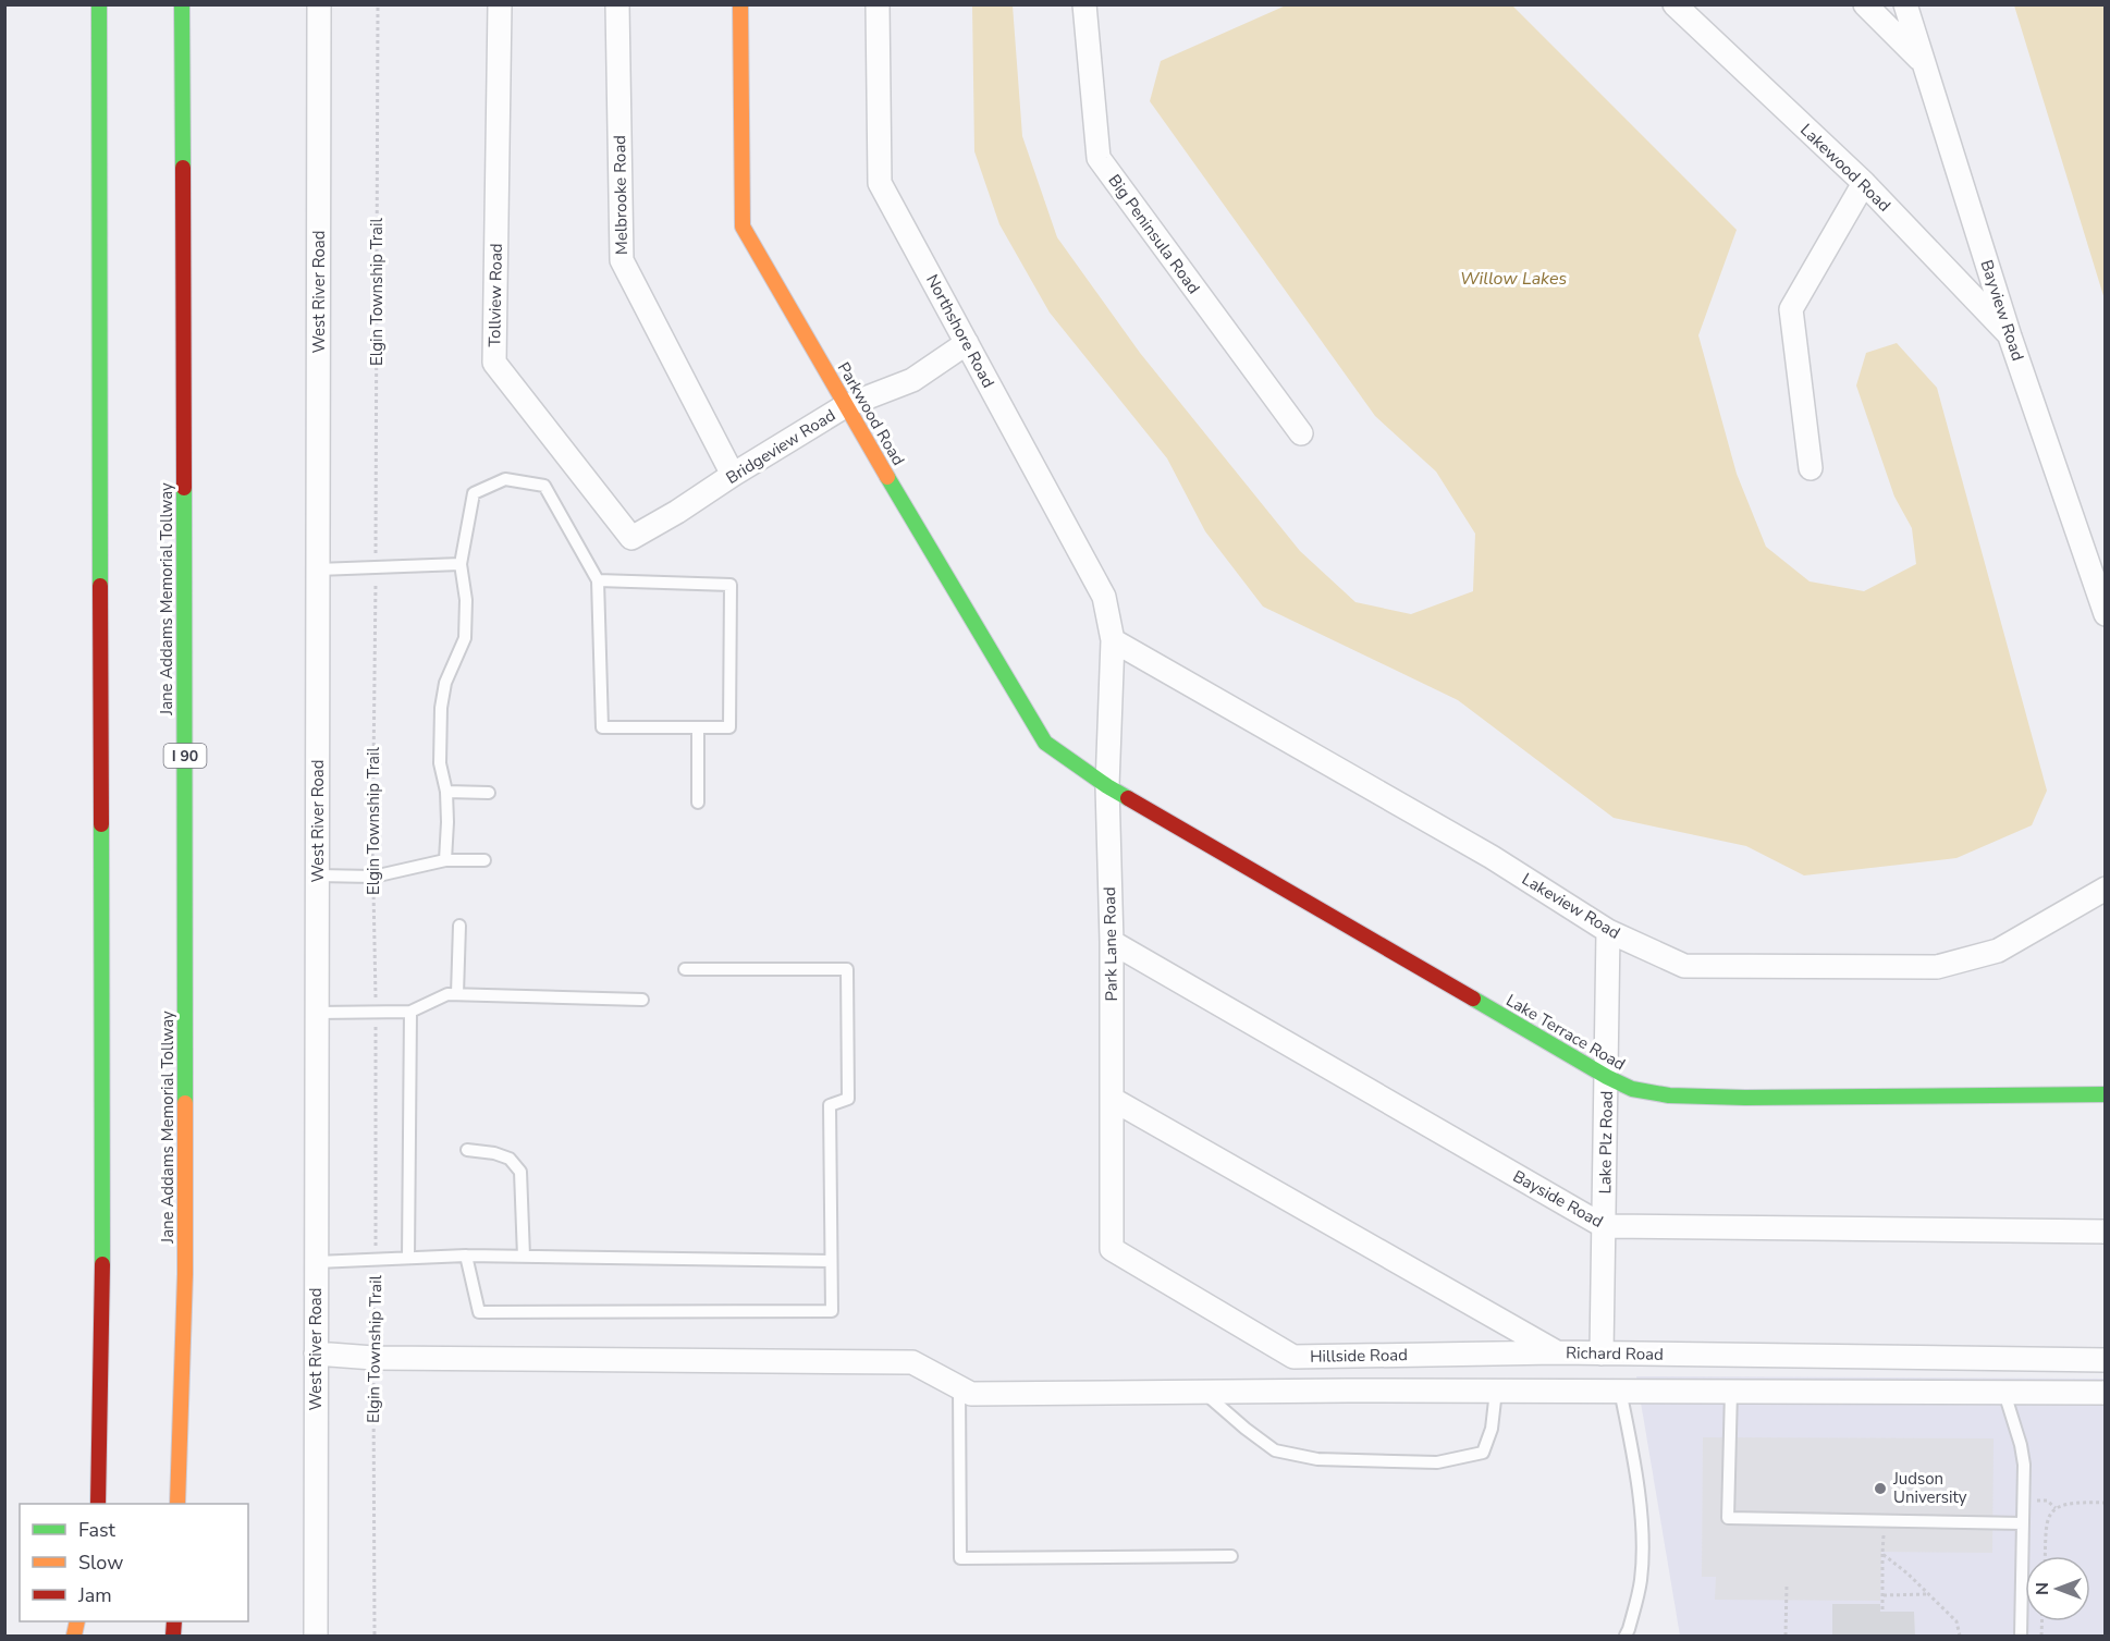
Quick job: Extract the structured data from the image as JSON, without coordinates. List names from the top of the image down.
{
  "streets": {
    "main road": [
      "Parkwood Road",
      "Jane Addams Memorial Tollway",
      "I 90",
      "Lake Terrace Road"
    ],
    "street": [
      "Lakewood Road",
      "Melbrooke Road",
      "Big Peninsula Road",
      "West River Road",
      "Tollview Road",
      "Bayview Road",
      "Northshore Road",
      "Bridgeview Road",
      "Lakeview Road",
      "Park Lane Road",
      "Lake Plz Road",
      "Bayside Road",
      "Richard Road",
      "Hillside Road"
    ],
    "path": ["Elgin Township Trail"]
  },
  "crossings": [
    ["Lakewood Road", "Bayview Road"],
    ["Melbrooke Road", "Bridgeview Road"],
    ["Tollview Road", "Bridgeview Road"],
    ["Northshore Road", "Bridgeview Road"],
    ["Northshore Road", "Lakeview Road"],
    ["Northshore Road", "Park Lane Road"],
    ["Parkwood Road", "Bridgeview Road"],
    ["Parkwood Road", "Park Lane Road"],
    ["Parkwood Road", "Lake Terrace Road"],
    ["Lakeview Road", "Park Lane Road"],
    ["Lakeview Road", "Lake Plz Road"],
    ["Park Lane Road", "Lake Terrace Road"],
    ["Park Lane Road", "Bayside Road"],
    ["Park Lane Road", "Richard Road"],
    ["Park Lane Road", "Hillside Road"],
    ["Lake Terrace Road", "Lake Plz Road"],
    ["Lake Plz Road", "Bayside Road"],
    ["Lake Plz Road", "Richard Road"],
    ["Richard Road", "Hillside Road"]
  ],
  "water": ["Willow Lakes"],
  "places": ["Judson University"],
  "legend": ["Fast", "Slow", "Jam"],
  "north": "left"
}
